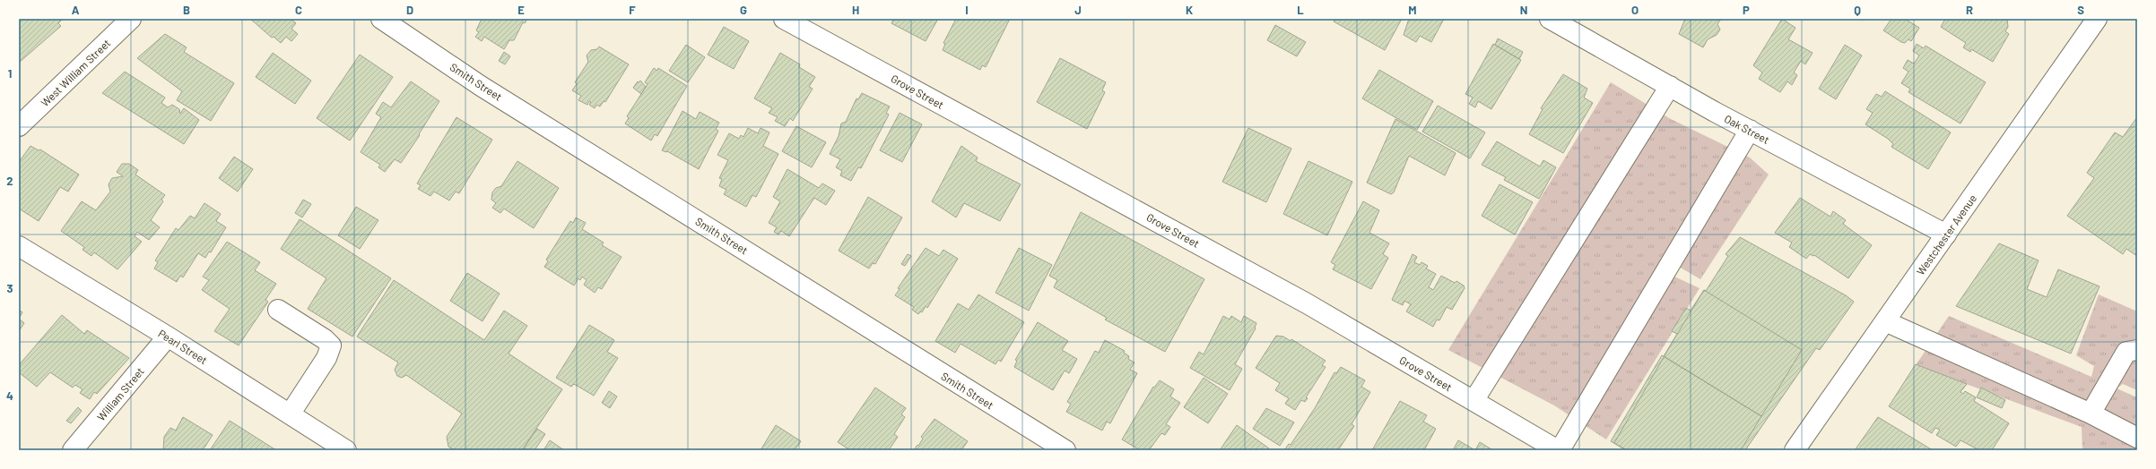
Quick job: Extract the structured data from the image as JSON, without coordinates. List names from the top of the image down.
{
  "streets": {
    "street": [
      "West William Street",
      "Smith Street",
      "Grove Street",
      "Oak Street",
      "Westchester Avenue",
      "Pearl Street",
      "William Street"
    ]
  },
  "crossings": [
    ["Oak Street", "Westchester Avenue"],
    ["Pearl Street", "William Street"]
  ],
  "grid": {
    "columns": [
      "A",
      "B",
      "C",
      "D",
      "E",
      "F",
      "G",
      "H",
      "I",
      "J",
      "K",
      "L",
      "M",
      "N",
      "O",
      "P",
      "Q",
      "R",
      "S"
    ],
    "rows": [
      "1",
      "2",
      "3",
      "4"
    ]
  }
}
